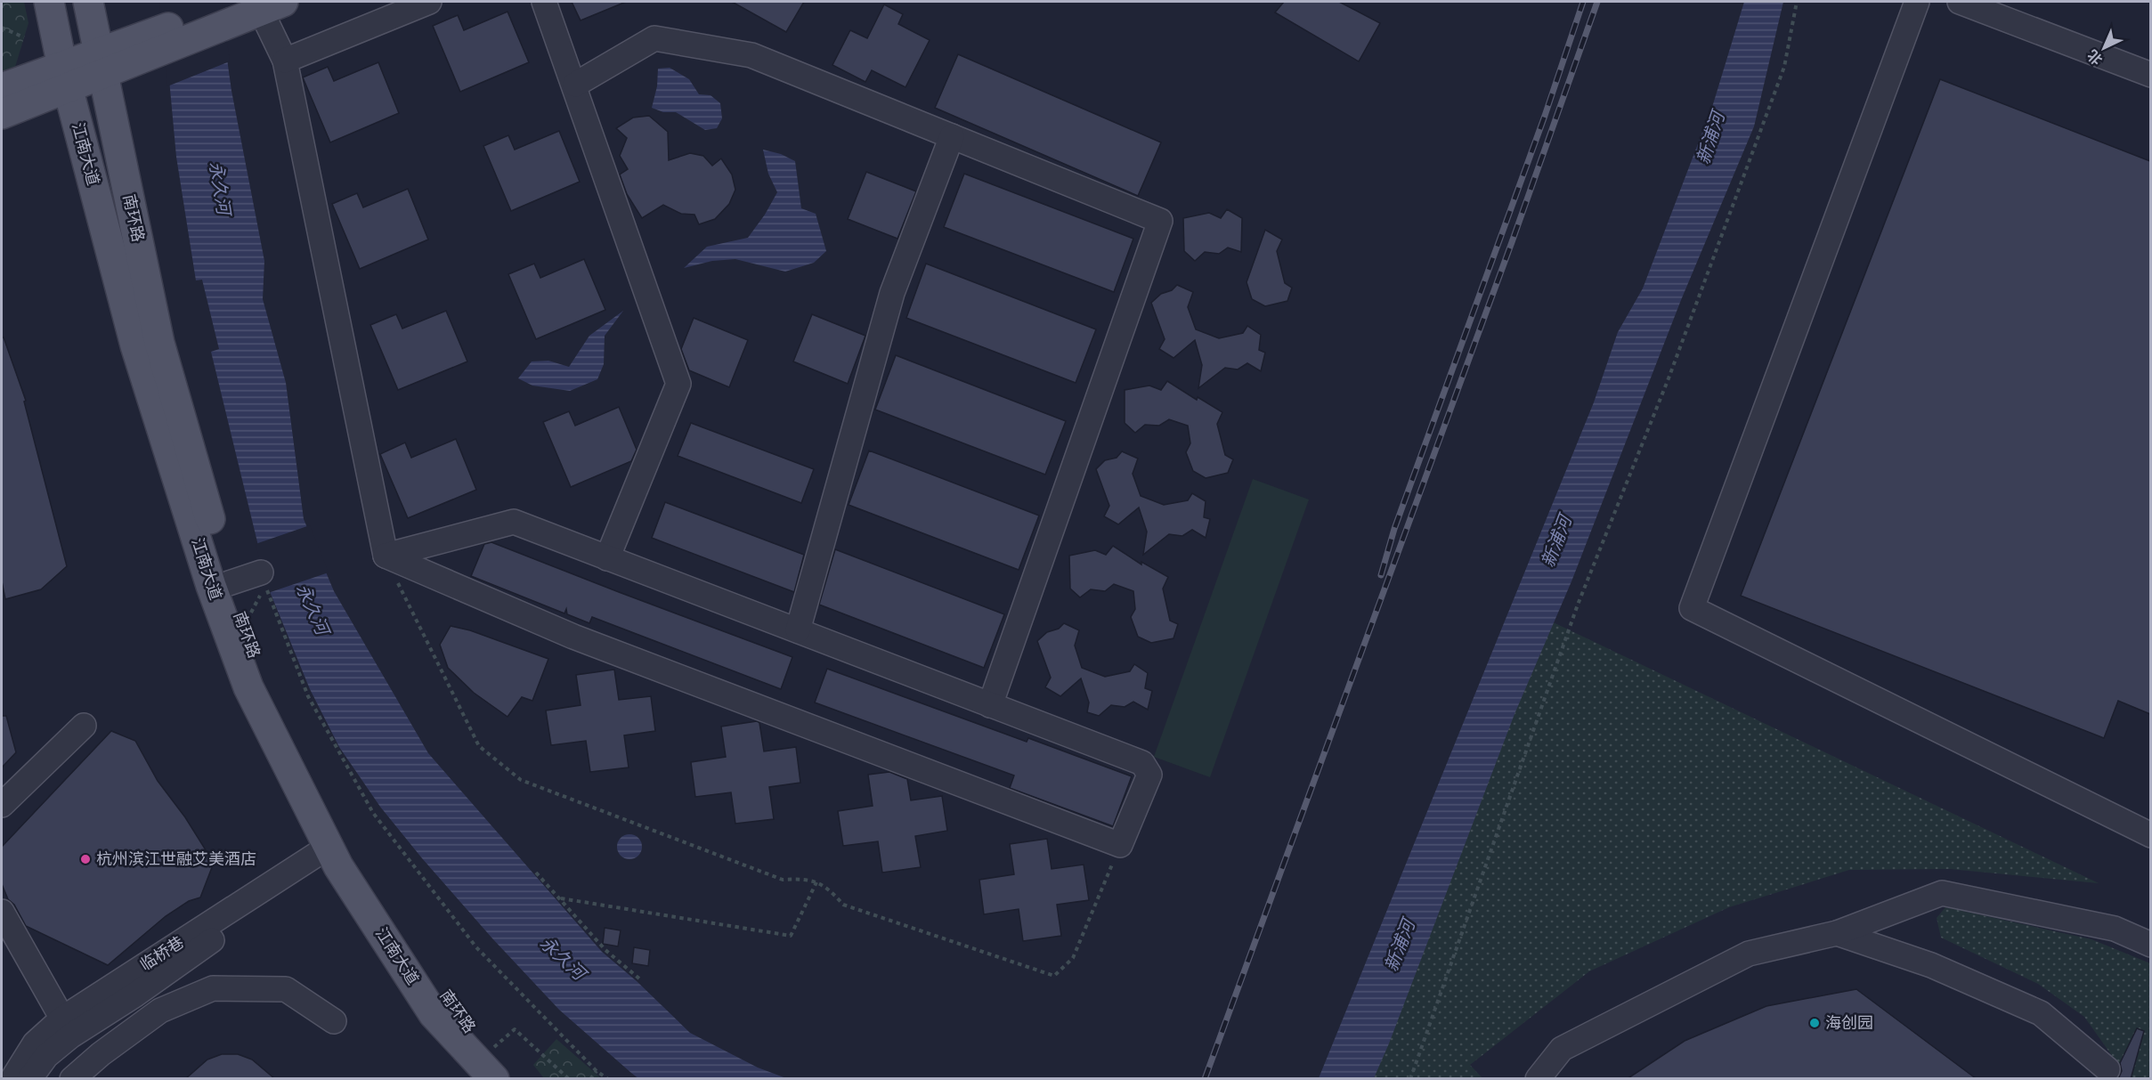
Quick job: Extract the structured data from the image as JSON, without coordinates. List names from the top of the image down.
{
  "streets": {
    "main road": ["江南大道", "南环路"],
    "street": ["临桥巷"]
  },
  "crossings": [
    ["江南大道", "南环路"],
    ["江南大道", "临桥巷"]
  ],
  "water": ["新浦河", "永久河"],
  "places": ["杭州滨江世融艾美酒店", "海创园"],
  "north": "bottom left"
}
